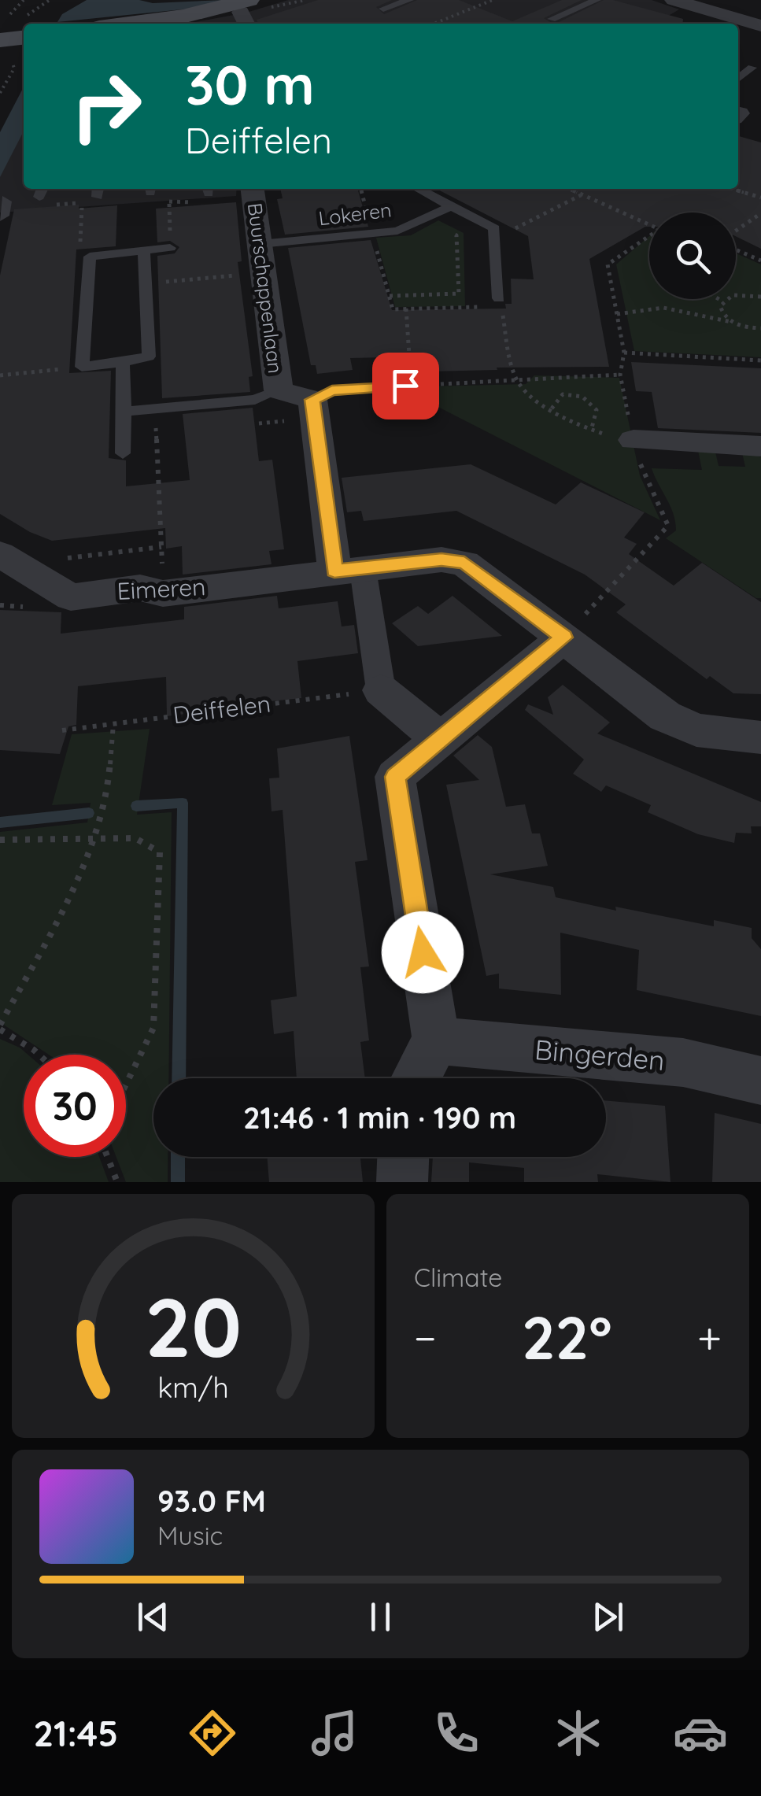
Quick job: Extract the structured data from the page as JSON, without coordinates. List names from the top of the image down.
{
  "streets": {
    "street": ["Buurschappenlaan", "Eimeren", "Bingerden"],
    "lane": ["Lokeren"],
    "path": ["Deiffelen"]
  },
  "crossings": [
    ["Lokeren", "Buurschappenlaan"]
  ],
  "page": {
    "turn": ["30 m", "Deiffelen"],
    "limit": "30",
    "trip": "21:46 · 1 min · 190 m",
    "tile": "Climate",
    "heat": ["−", "22°", "+"],
    "song": ["93.0 FM", "Music"],
    "tabs": "21:45",
    "gauge": ["20", "km/h"]
  }
}
